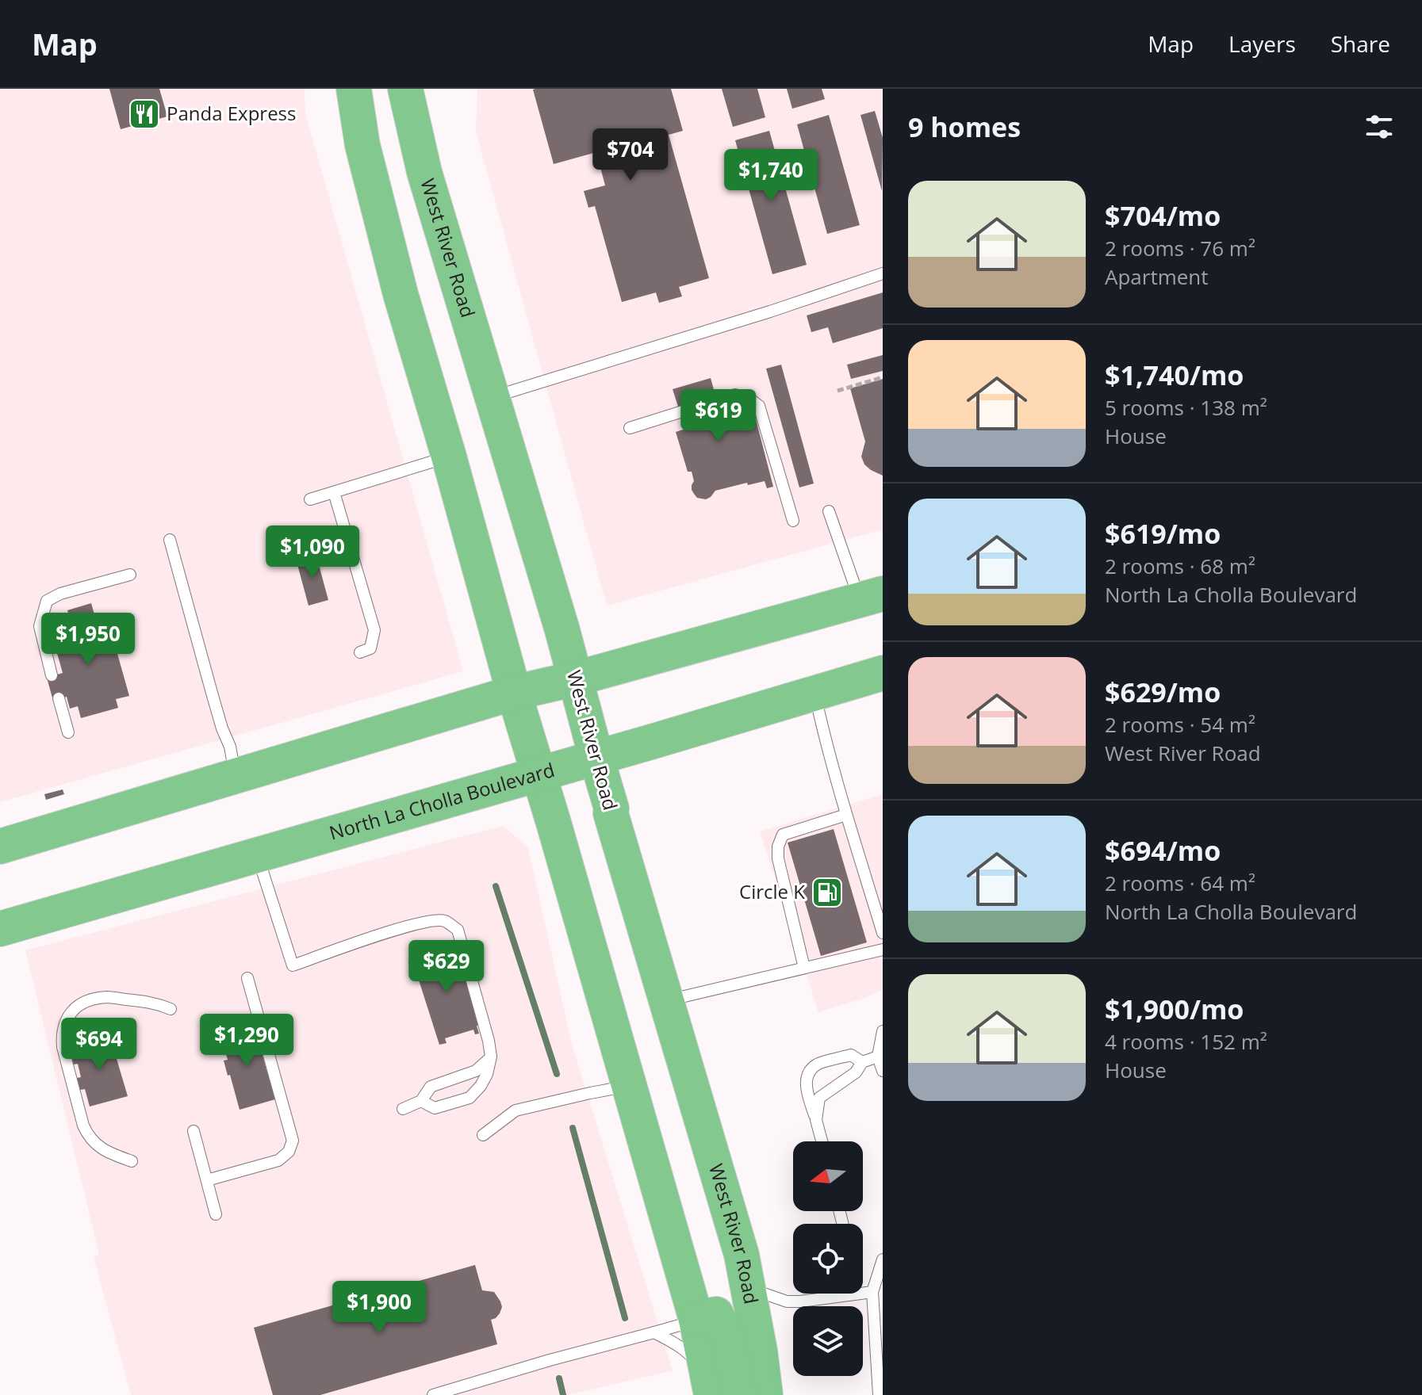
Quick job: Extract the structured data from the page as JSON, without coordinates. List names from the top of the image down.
{
  "streets": {
    "main road": ["West River Road", "North La Cholla Boulevard"]
  },
  "crossings": [
    ["West River Road", "North La Cholla Boulevard"]
  ],
  "places": {
    "restaurant": ["Panda Express"],
    "fuel station": ["Circle K"]
  },
  "north": "left",
  "page": {
    "header": "Map",
    "nav": ["Map", "Layers", "Share"],
    "heading": "9 homes",
    "price": [
      "$704",
      "$1,740",
      "$619",
      "$1,090",
      "$1,950",
      "$629",
      "$1,290",
      "$694",
      "$1,900"
    ],
    "list": [
      {
        "name": "$704/mo",
        "note": "2 rooms · 76 m² · Apartment"
      },
      {
        "name": "$1,740/mo",
        "note": "5 rooms · 138 m² · House"
      },
      {
        "name": "$619/mo",
        "note": "2 rooms · 68 m² · North La Cholla Boulevard"
      },
      {
        "name": "$629/mo",
        "note": "2 rooms · 54 m² · West River Road"
      },
      {
        "name": "$694/mo",
        "note": "2 rooms · 64 m² · North La Cholla Boulevard"
      },
      {
        "name": "$1,900/mo",
        "note": "4 rooms · 152 m² · House"
      }
    ]
  }
}
